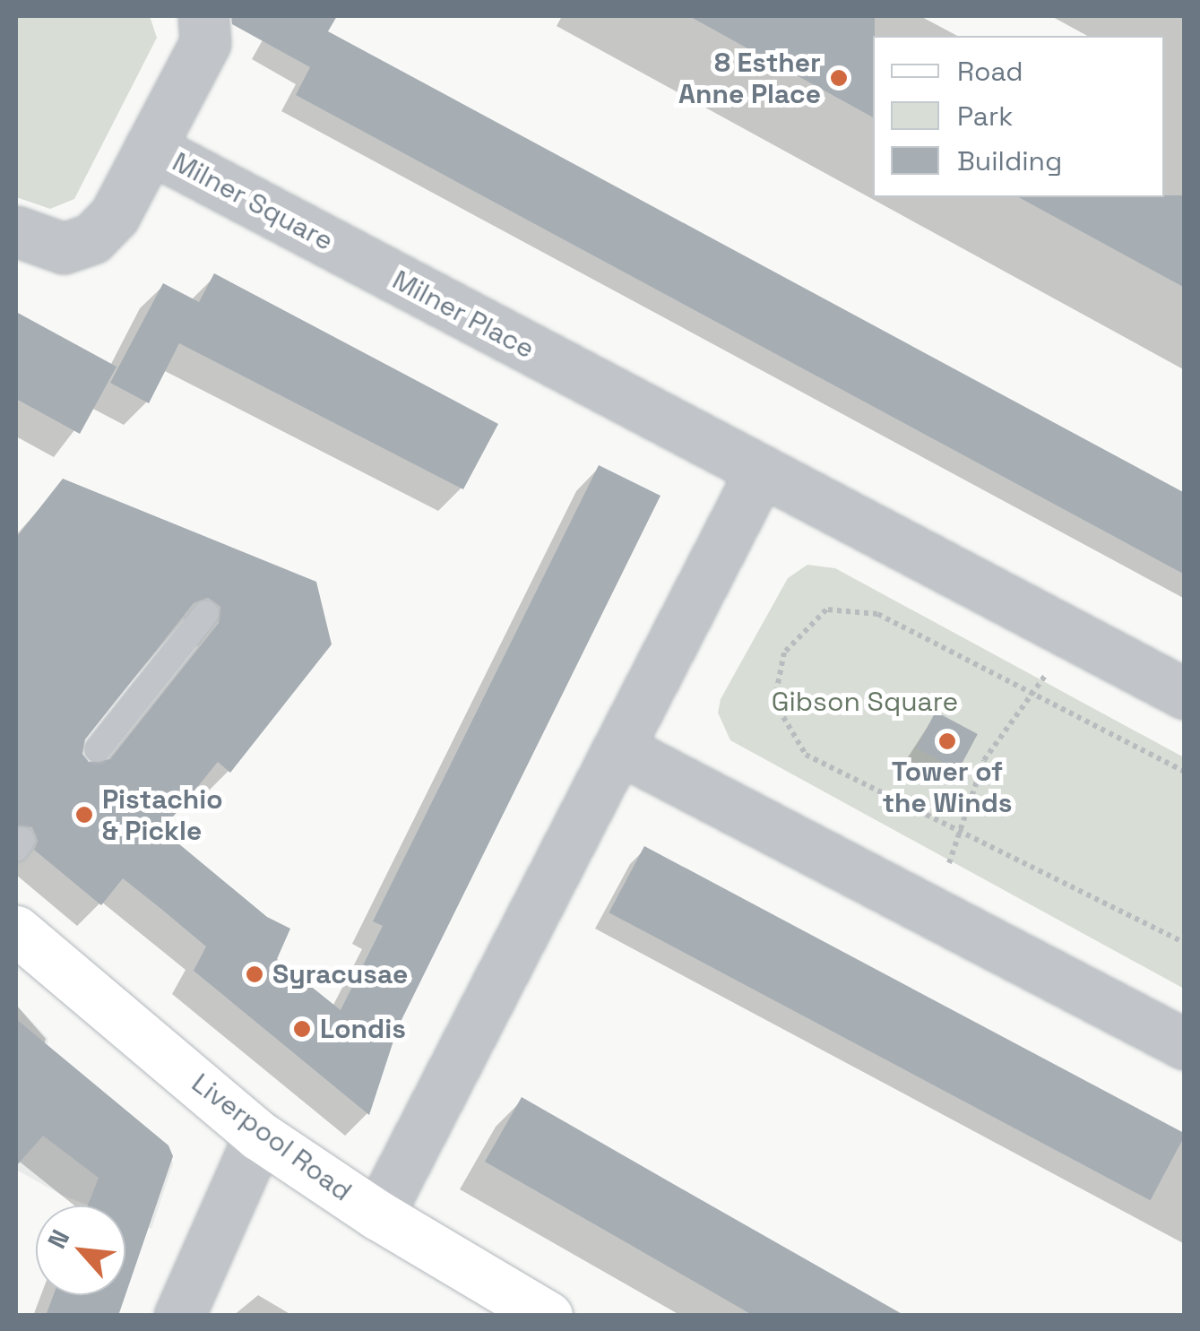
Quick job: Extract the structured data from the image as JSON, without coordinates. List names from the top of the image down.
{
  "streets": {
    "main road": ["Liverpool Road"],
    "street": ["Milner Square", "Milner Place"]
  },
  "crossings": [
    ["Milner Square", "Milner Place"]
  ],
  "parks": ["Gibson Square"],
  "places": [
    "8 Esther Anne Place",
    "Tower of the Winds",
    "Pistachio & Pickle",
    "Syracusae",
    "Londis"
  ],
  "legend": ["Road", "Park", "Building"],
  "north": "top left"
}
